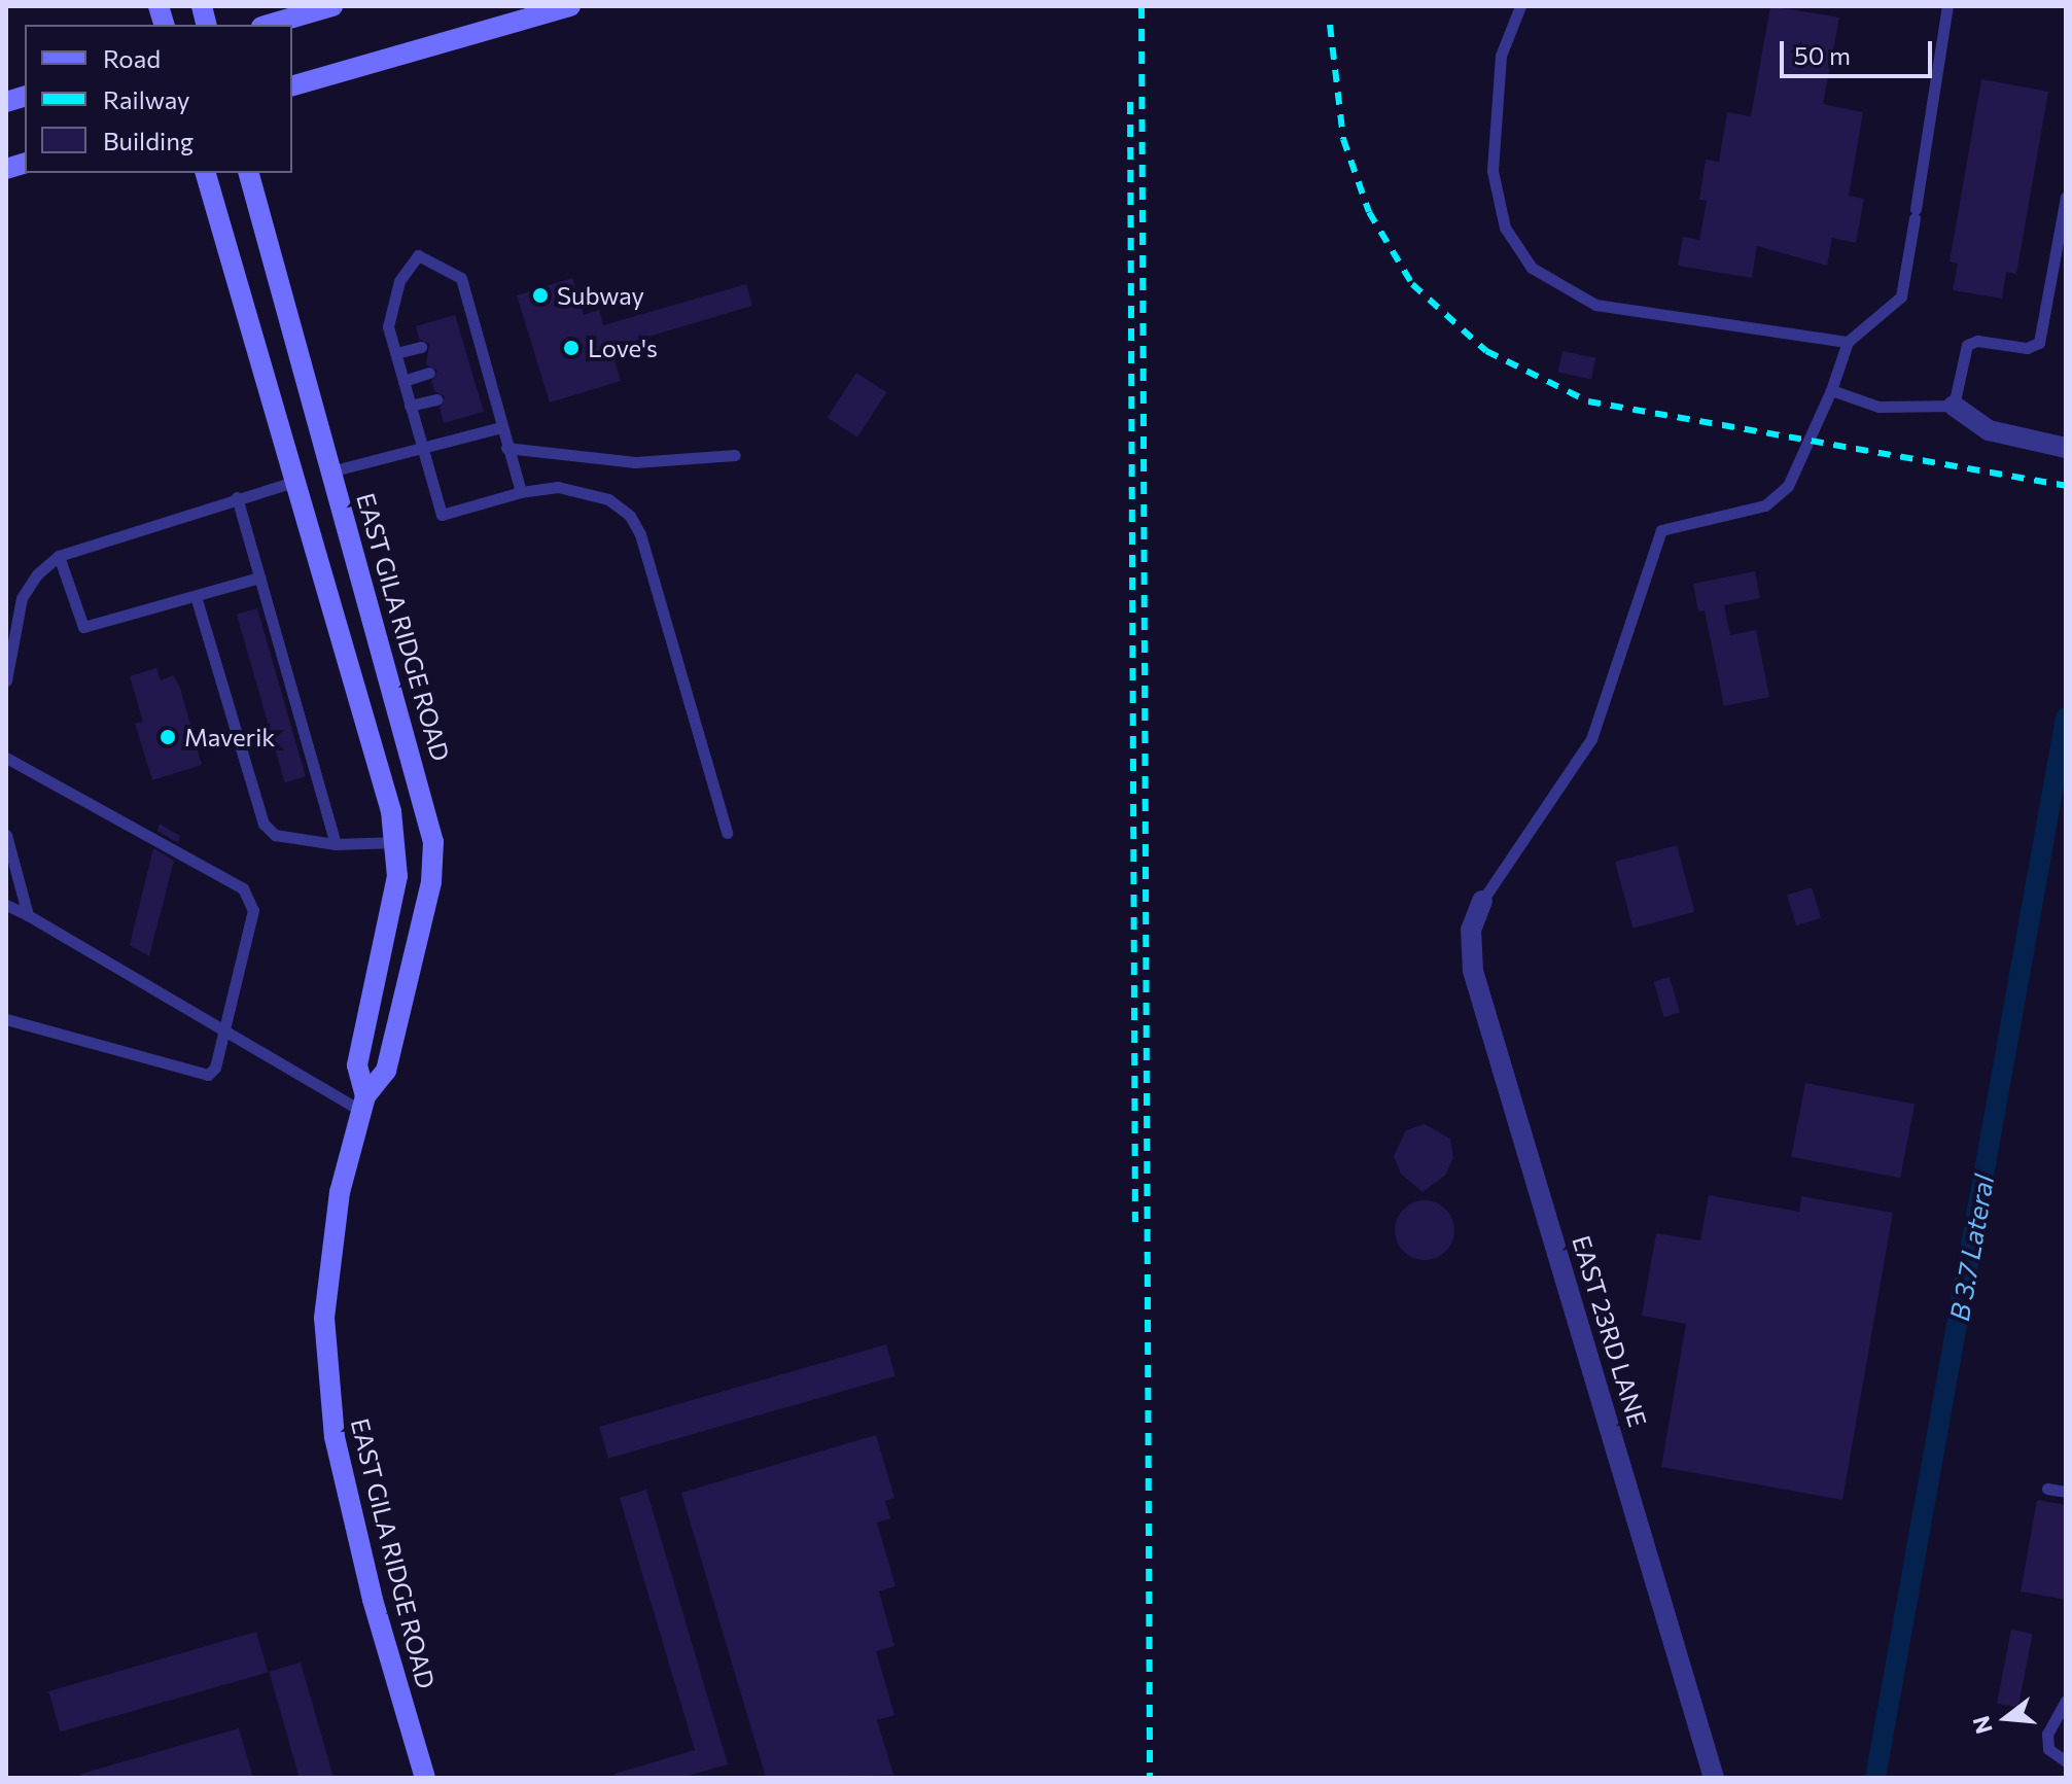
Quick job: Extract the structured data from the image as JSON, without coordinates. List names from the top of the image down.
{
  "streets": {
    "street": ["EAST GILA RIDGE ROAD", "EAST 23RD LANE"]
  },
  "water": ["B 3.7 Lateral"],
  "places": ["Subway", "Love's", "Maverik"],
  "legend": ["Road", "Railway", "Building"],
  "scale_bar": "50 m",
  "north": "left"
}
